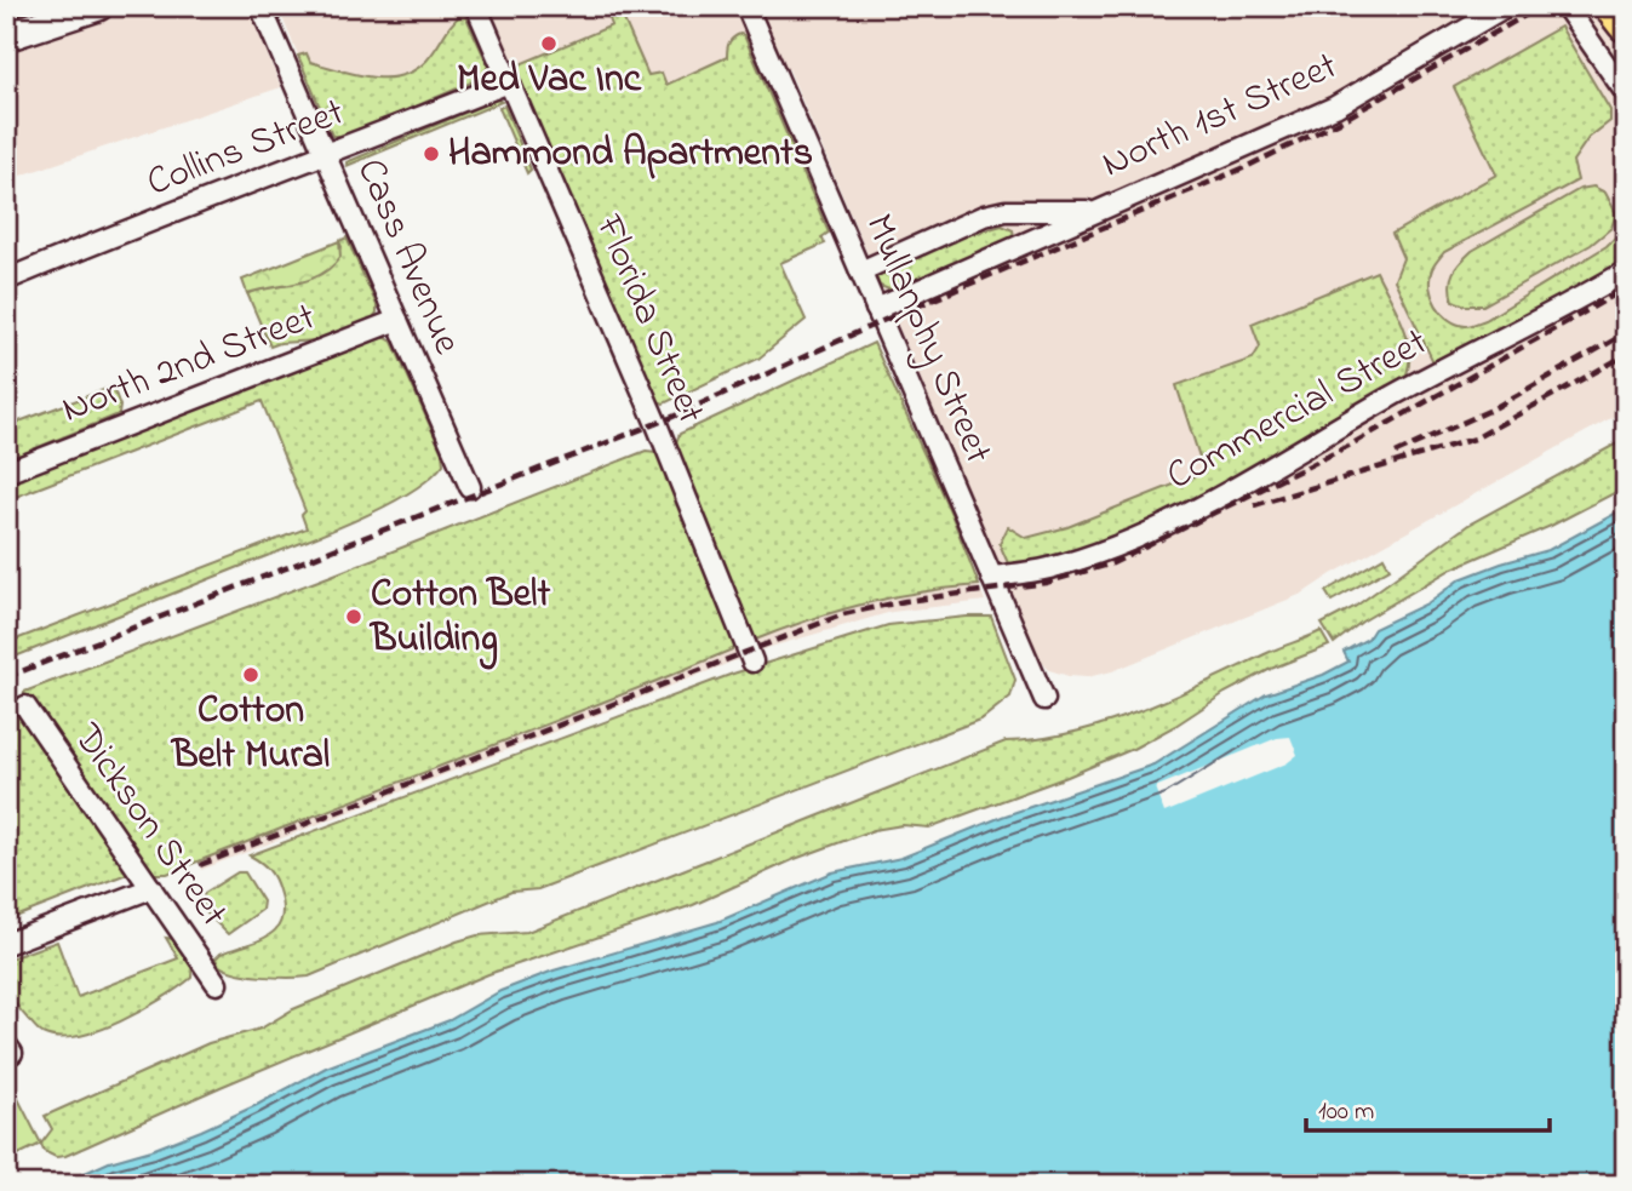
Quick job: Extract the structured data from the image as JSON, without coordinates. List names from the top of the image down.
{
  "streets": {
    "street": [
      "North 1st Street",
      "Collins Street",
      "Cass Avenue",
      "Florida Street",
      "Mullanphy Street",
      "North 2nd Street",
      "Commercial Street",
      "Dickson Street"
    ]
  },
  "crossings": [
    ["North 1st Street", "Mullanphy Street"],
    ["Collins Street", "Cass Avenue"],
    ["Collins Street", "Florida Street"],
    ["Cass Avenue", "North 2nd Street"],
    ["Mullanphy Street", "Commercial Street"]
  ],
  "places": [
    "Med Vac Inc",
    "Hammond Apartments",
    "Cotton Belt Building",
    "Cotton Belt Mural"
  ],
  "scale_bar": "100 m"
}
